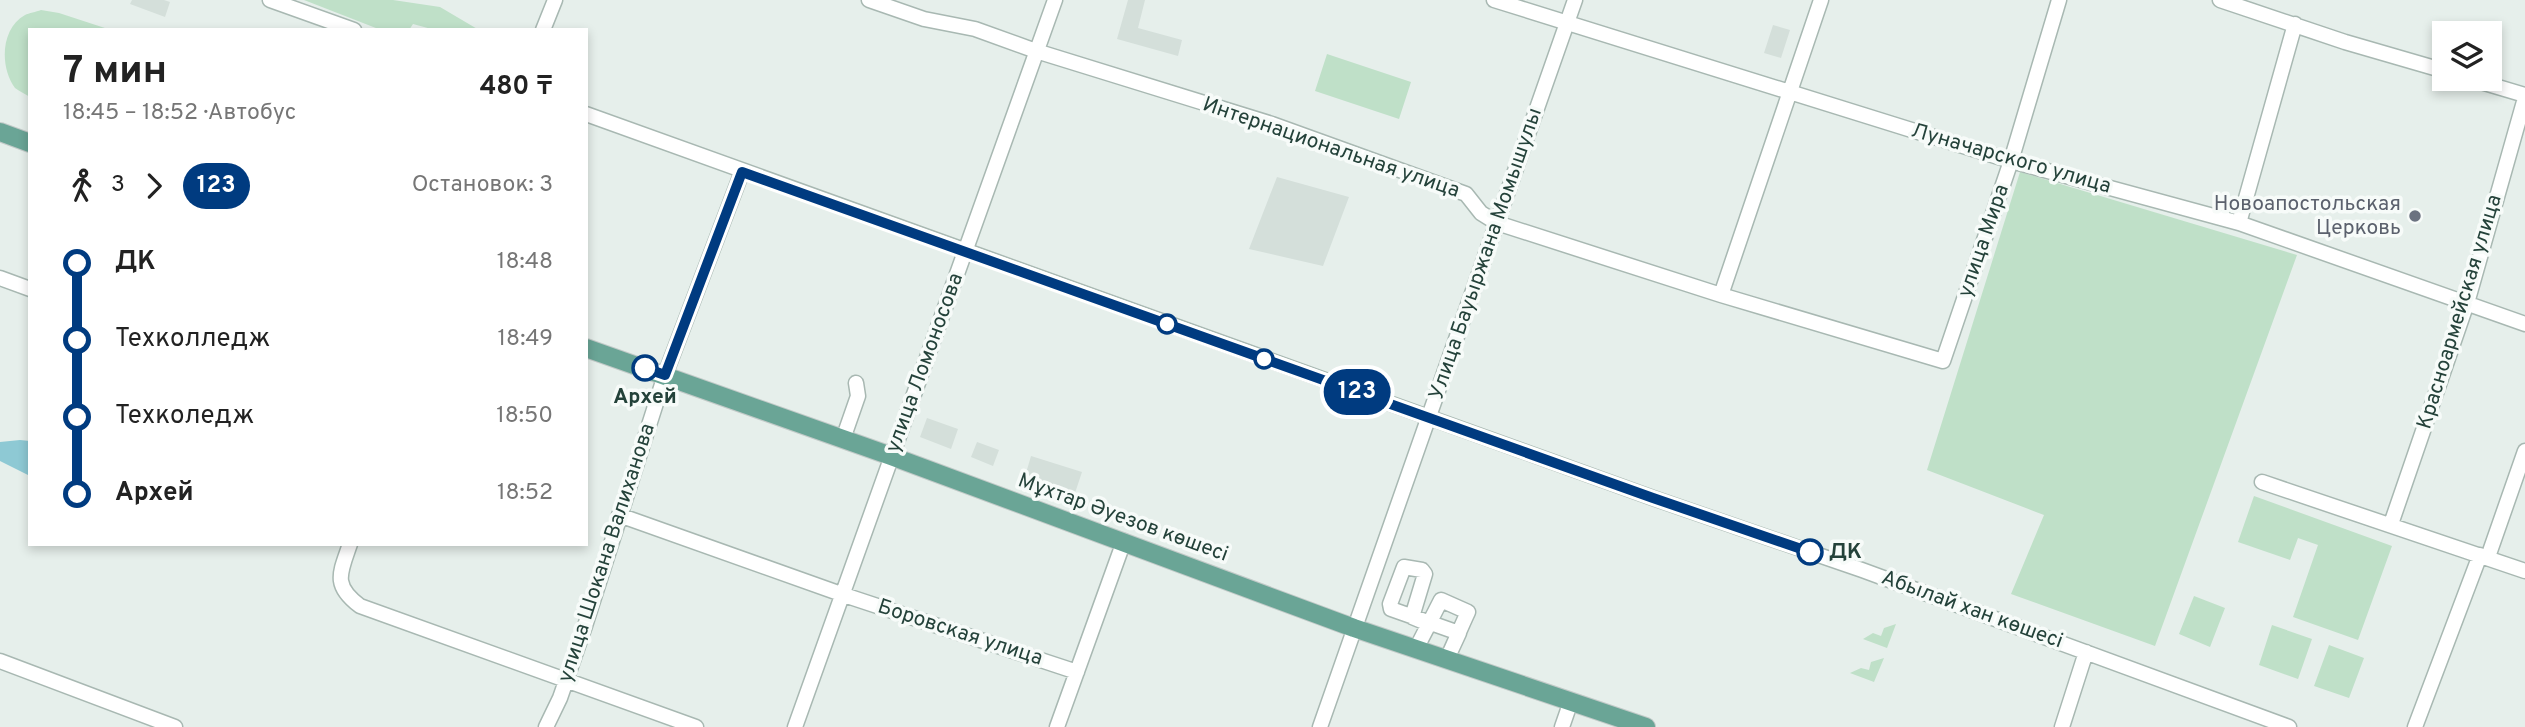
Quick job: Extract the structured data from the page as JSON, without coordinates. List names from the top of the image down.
{
  "streets": {
    "main road": ["Мұхтар Әуезов көшесі"],
    "street": [
      "Интернациональная улица",
      "Луначарского улица",
      "улица Мира",
      "Улица Бауыржана Момышулы",
      "Красноармейская улица",
      "улица Ломоносова",
      "улица Шокана Валиханова",
      "Абылай хан көшесі",
      "Боровская улица"
    ]
  },
  "crossings": [
    ["Интернациональная улица", "улица Мира"],
    ["Интернациональная улица", "Улица Бауыржана Момышулы"],
    ["Интернациональная улица", "улица Ломоносова"],
    ["Луначарского улица", "улица Мира"],
    ["Луначарского улица", "Улица Бауыржана Момышулы"],
    ["Луначарского улица", "Красноармейская улица"],
    ["Улица Бауыржана Момышулы", "Мұхтар Әуезов көшесі"],
    ["Улица Бауыржана Момышулы", "Абылай хан көшесі"],
    ["улица Ломоносова", "Мұхтар Әуезов көшесі"],
    ["улица Ломоносова", "Абылай хан көшесі"],
    ["улица Ломоносова", "Боровская улица"],
    ["Мұхтар Әуезов көшесі", "улица Шокана Валиханова"],
    ["улица Шокана Валиханова", "Абылай хан көшесі"],
    ["улица Шокана Валиханова", "Боровская улица"]
  ],
  "places": ["Новоапостольская Церковь", "Архей", "ДК"],
  "lines": ["bus line 123"],
  "page": {
    "on_map": "123",
    "heading": ["7 мин", "18:45 – 18:52 · Автобус", "480 ₸"],
    "legs": ["3", "123", "Остановок: 3"],
    "list": [
      {
        "name": "ДК",
        "value": "18:48"
      },
      {
        "name": "Техколледж",
        "value": "18:49"
      },
      {
        "name": "Техколедж",
        "value": "18:50"
      },
      {
        "name": "Архей",
        "value": "18:52"
      }
    ]
  }
}
